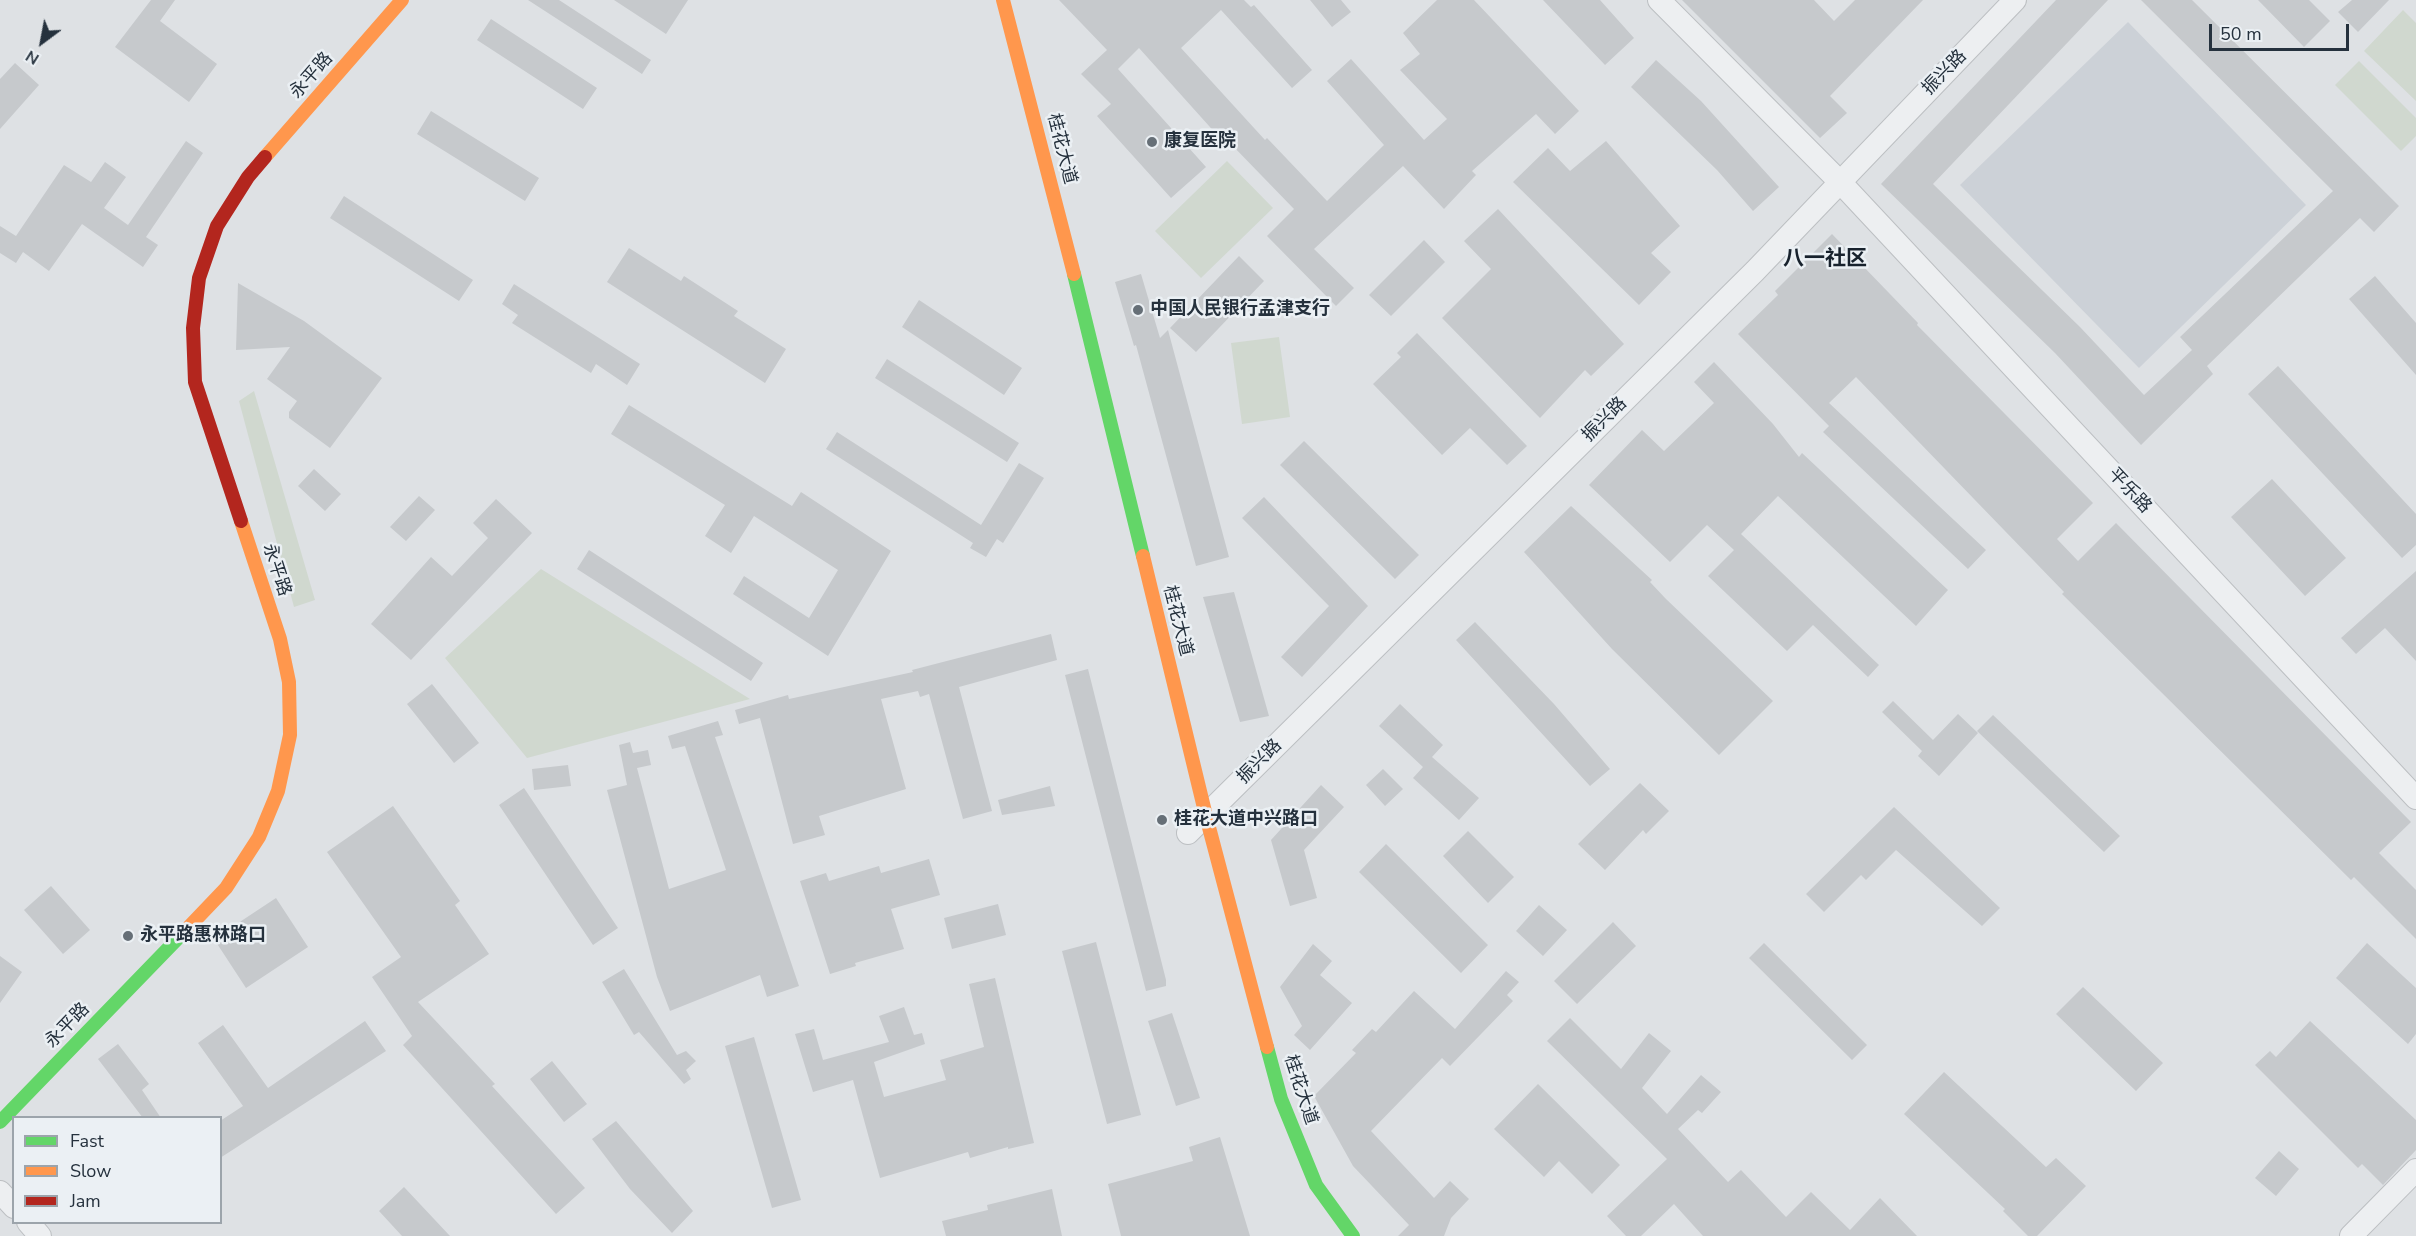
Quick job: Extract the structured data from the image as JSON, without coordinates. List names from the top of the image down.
{
  "streets": {
    "main road": ["永平路", "桂花大道"],
    "street": ["振兴路", "平乐路"]
  },
  "crossings": [
    ["振兴路", "桂花大道"],
    ["振兴路", "平乐路"]
  ],
  "districts": ["八一社区"],
  "places": [
    "康复医院",
    "中国人民银行孟津支行",
    "桂花大道中兴路口",
    "永平路惠林路口"
  ],
  "legend": ["Fast", "Slow", "Jam"],
  "scale_bar": "50 m",
  "north": "bottom left"
}
